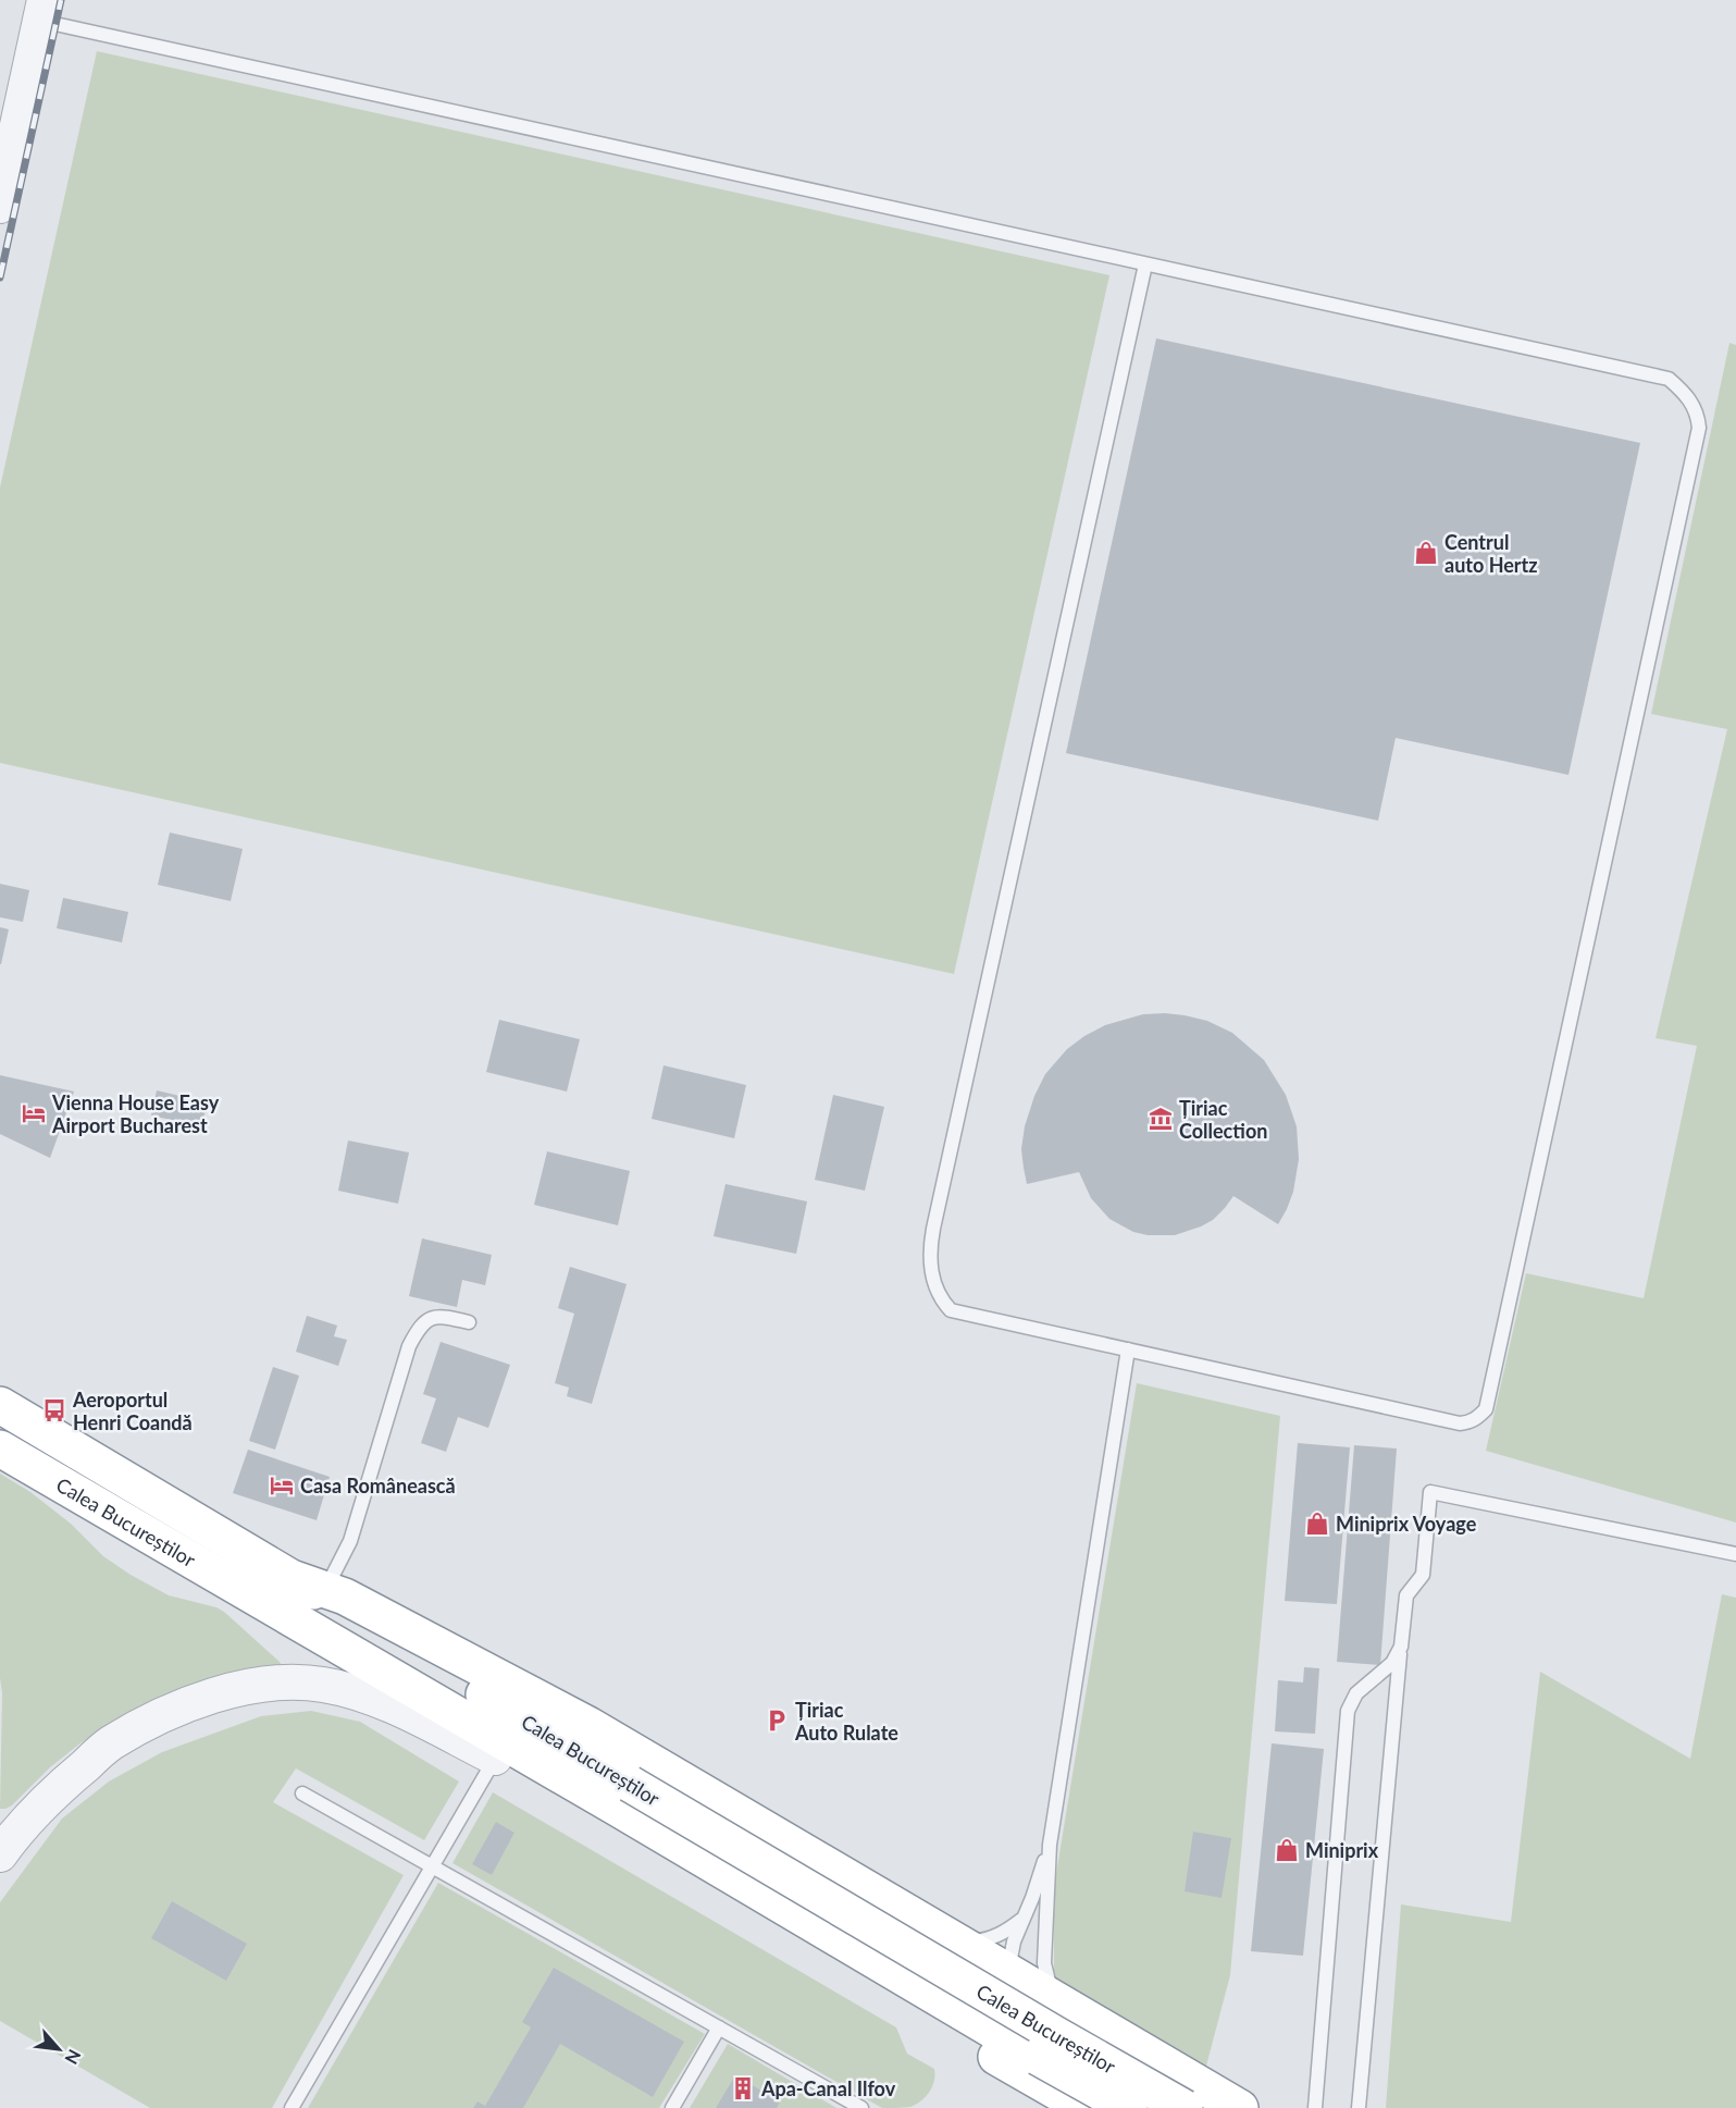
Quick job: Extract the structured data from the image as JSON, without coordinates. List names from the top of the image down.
{
  "streets": {
    "highway": ["Calea Bucureștilor"]
  },
  "places": {
    "shop": ["Centrul auto Hertz", "Miniprix Voyage", "Miniprix"],
    "hotel": ["Vienna House Easy Airport Bucharest", "Casa Românească"],
    "museum": ["Țiriac Collection"],
    "bus stop": ["Aeroportul Henri Coandă"],
    "parking": ["Țiriac Auto Rulate"],
    "building": ["Apa-Canal Ilfov"]
  },
  "north": "bottom right"
}
